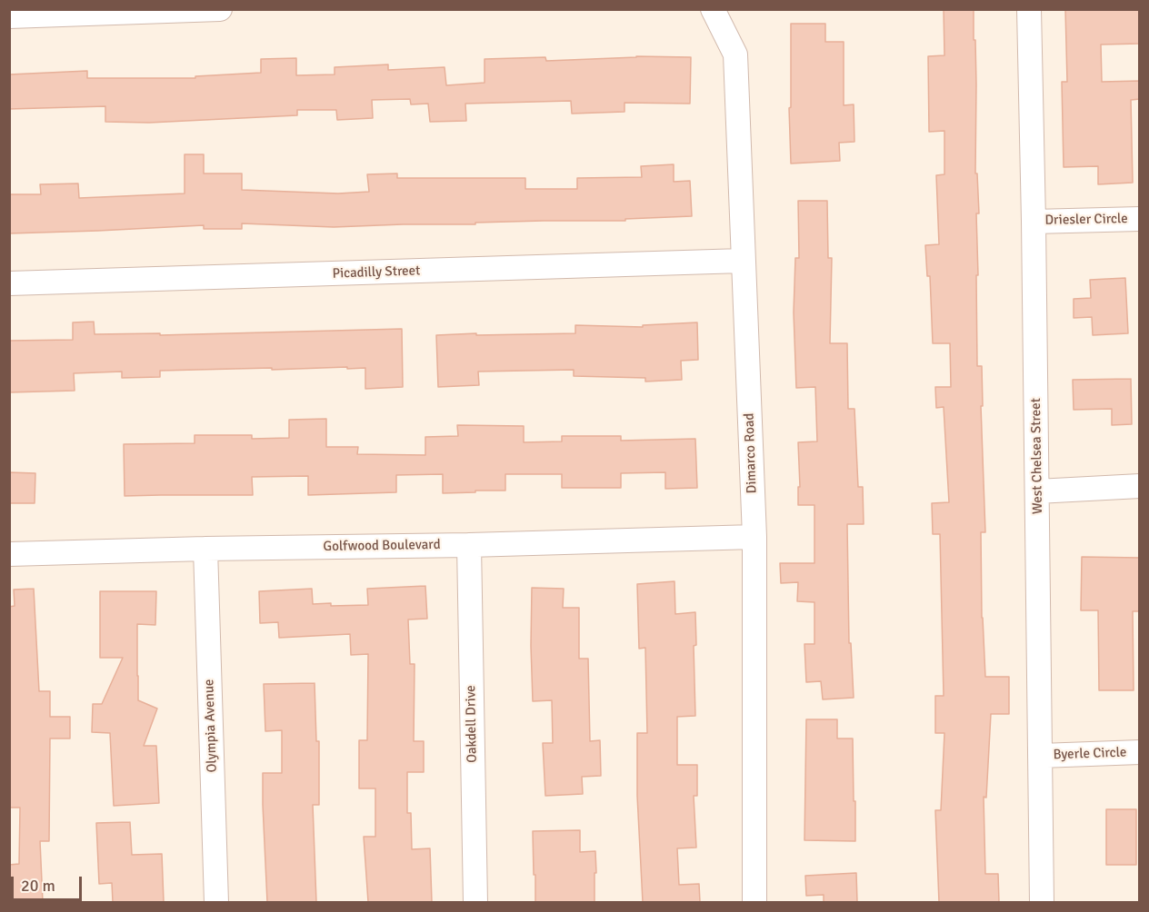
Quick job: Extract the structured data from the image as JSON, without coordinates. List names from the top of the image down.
{
  "streets": {
    "street": [
      "Driesler Circle",
      "Picadilly Street",
      "Dimarco Road",
      "West Chelsea Street",
      "Golfwood Boulevard",
      "Oakdell Drive",
      "Olympia Avenue",
      "Byerle Circle"
    ]
  },
  "crossings": [
    ["Driesler Circle", "West Chelsea Street"],
    ["Picadilly Street", "Dimarco Road"],
    ["Dimarco Road", "Golfwood Boulevard"],
    ["West Chelsea Street", "Byerle Circle"],
    ["Golfwood Boulevard", "Oakdell Drive"],
    ["Golfwood Boulevard", "Olympia Avenue"]
  ],
  "scale_bar": "20 m"
}
